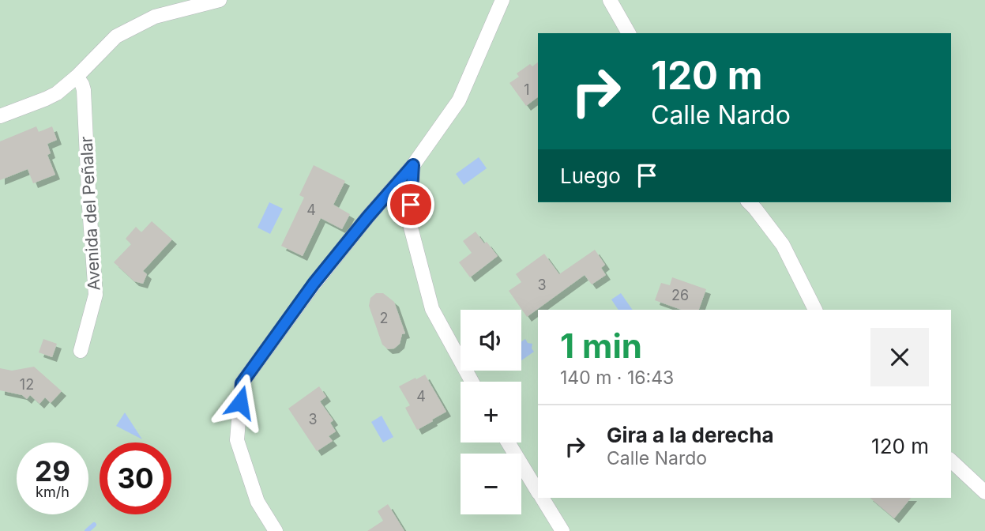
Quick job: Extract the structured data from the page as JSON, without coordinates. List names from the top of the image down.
{
  "streets": {
    "street": ["Avenida del Peñalar"]
  },
  "house_numbers": [
    "1",
    "4",
    "3",
    "26",
    "2",
    "12",
    "4",
    "3"
  ],
  "page": {
    "turn": ["120 m", "Calle Nardo"],
    "then": "Luego",
    "map_buttons": ["+", "−"],
    "heading": ["1 min", "140 m · 16:43"],
    "list": [
      {
        "name": "Gira a la derecha",
        "note": "Calle Nardo",
        "value": "120 m"
      }
    ],
    "speed": "29 km/h",
    "limit": "30"
  }
}
